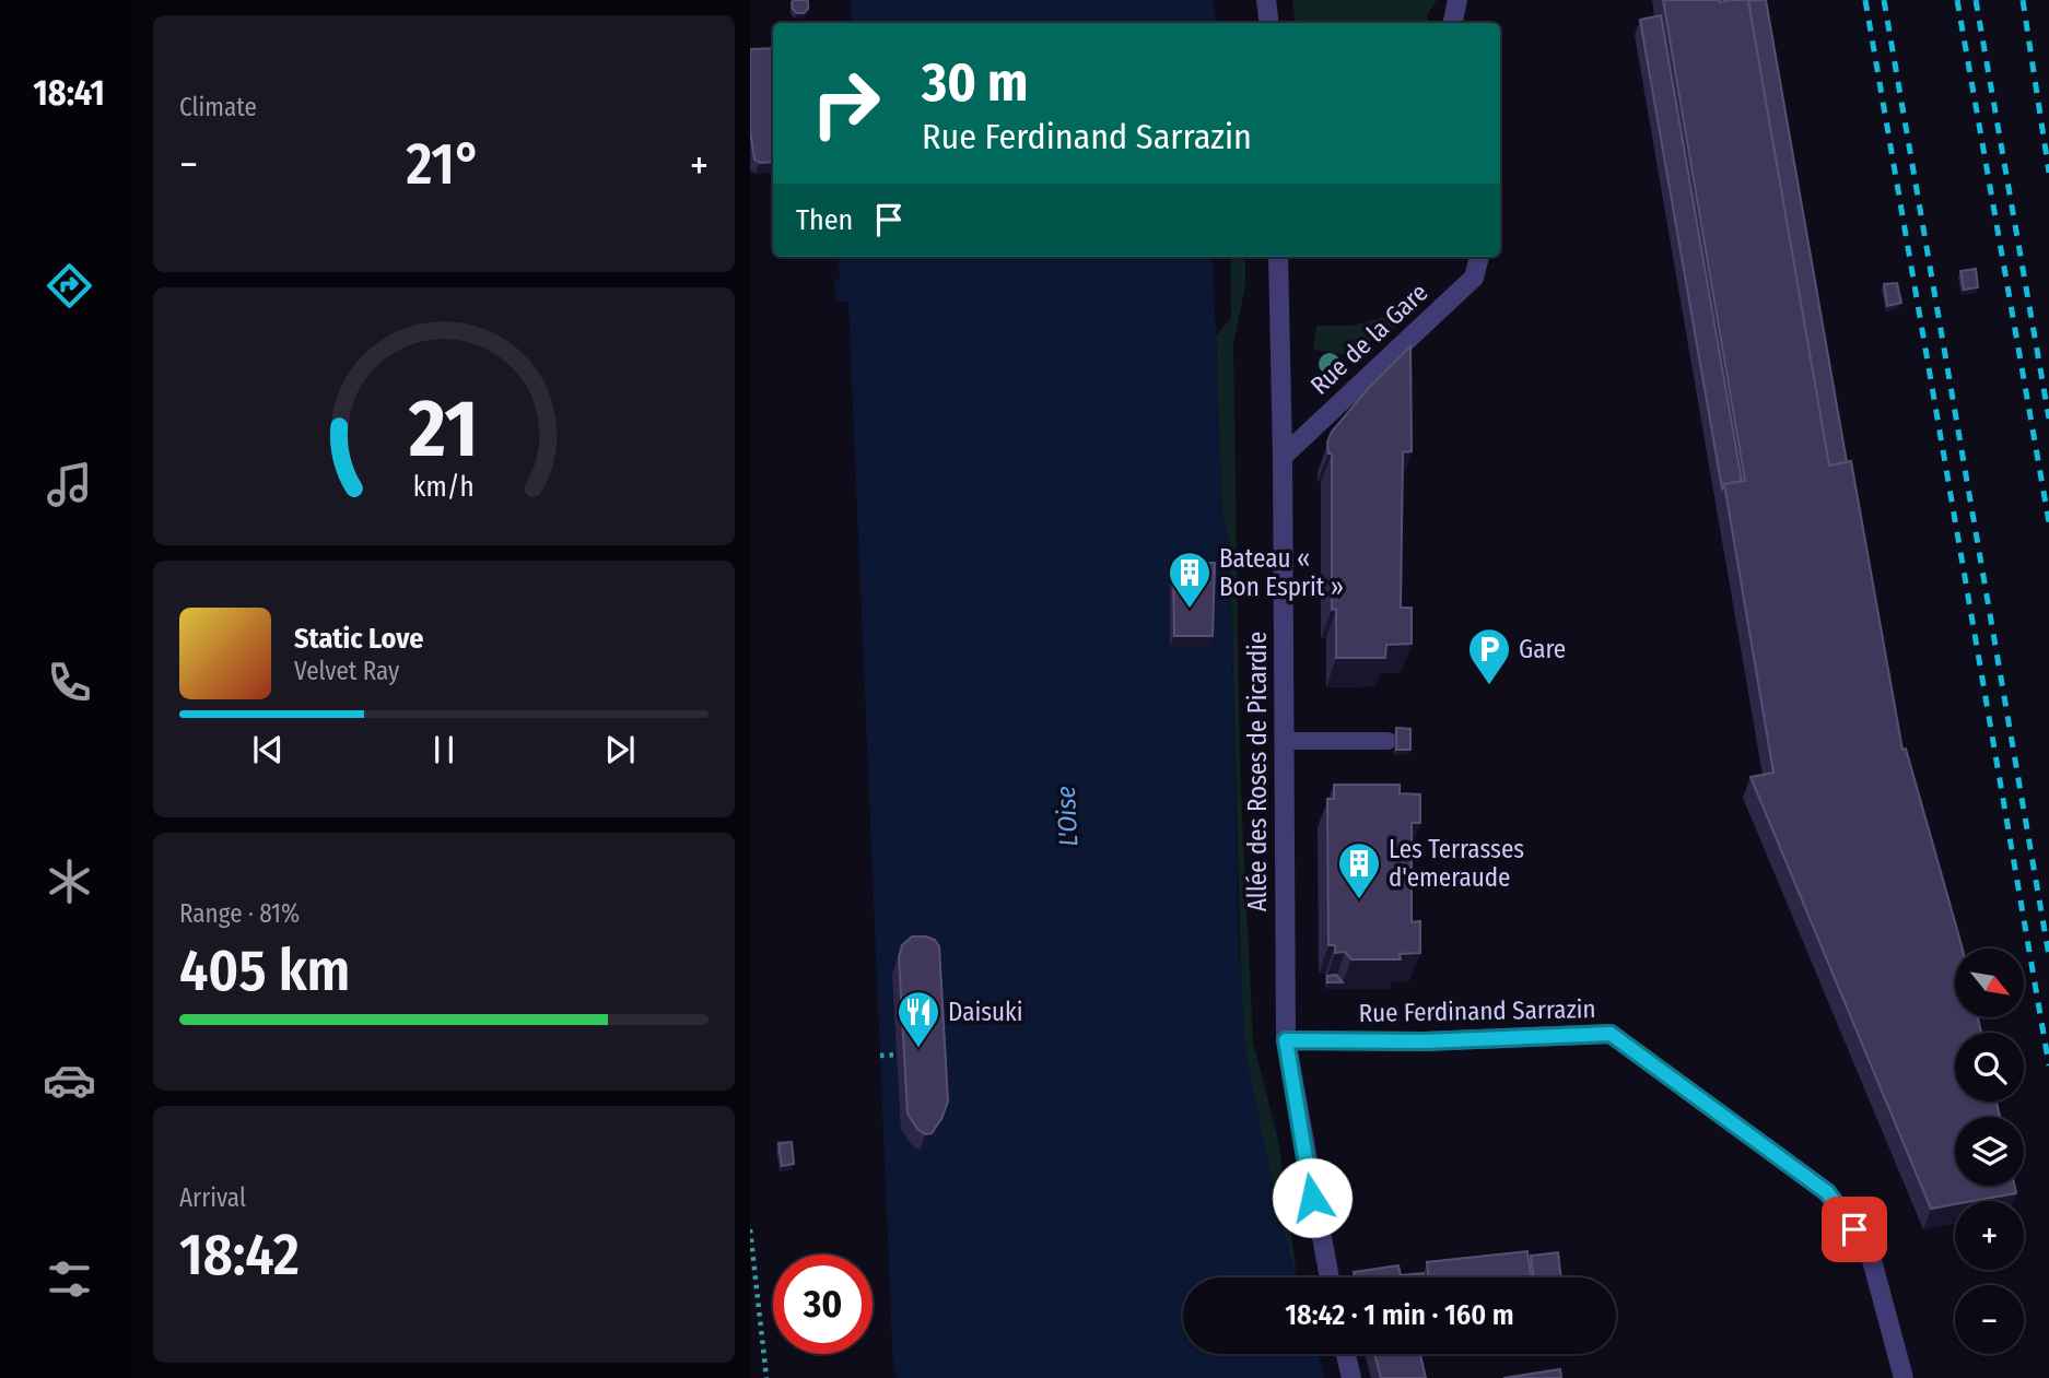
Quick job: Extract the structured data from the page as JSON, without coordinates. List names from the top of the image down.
{
  "streets": {
    "street": ["Rue de la Gare", "Allée des Roses de Picardie", "Rue Ferdinand Sarrazin"]
  },
  "crossings": [
    ["Rue de la Gare", "Allée des Roses de Picardie"],
    ["Allée des Roses de Picardie", "Rue Ferdinand Sarrazin"]
  ],
  "water": ["L'Oise"],
  "places": {
    "building": ["Bateau « Bon Esprit »", "Les Terrasses d'emeraude"],
    "parking": ["Gare"],
    "restaurant": ["Daisuki"]
  },
  "north": "bottom right",
  "page": {
    "tabs": "18:41",
    "tile": [
      "Climate",
      ["Range · 81%", "405 km"],
      ["Arrival", "18:42"]
    ],
    "turn": ["30 m", "Rue Ferdinand Sarrazin"],
    "heat": ["−", "21°", "+"],
    "then": "Then",
    "song": ["Static Love", "Velvet Ray"],
    "map_buttons": ["+", "−"],
    "limit": "30",
    "trip": "18:42 · 1 min · 160 m",
    "gauge": ["21", "km/h"]
  }
}
